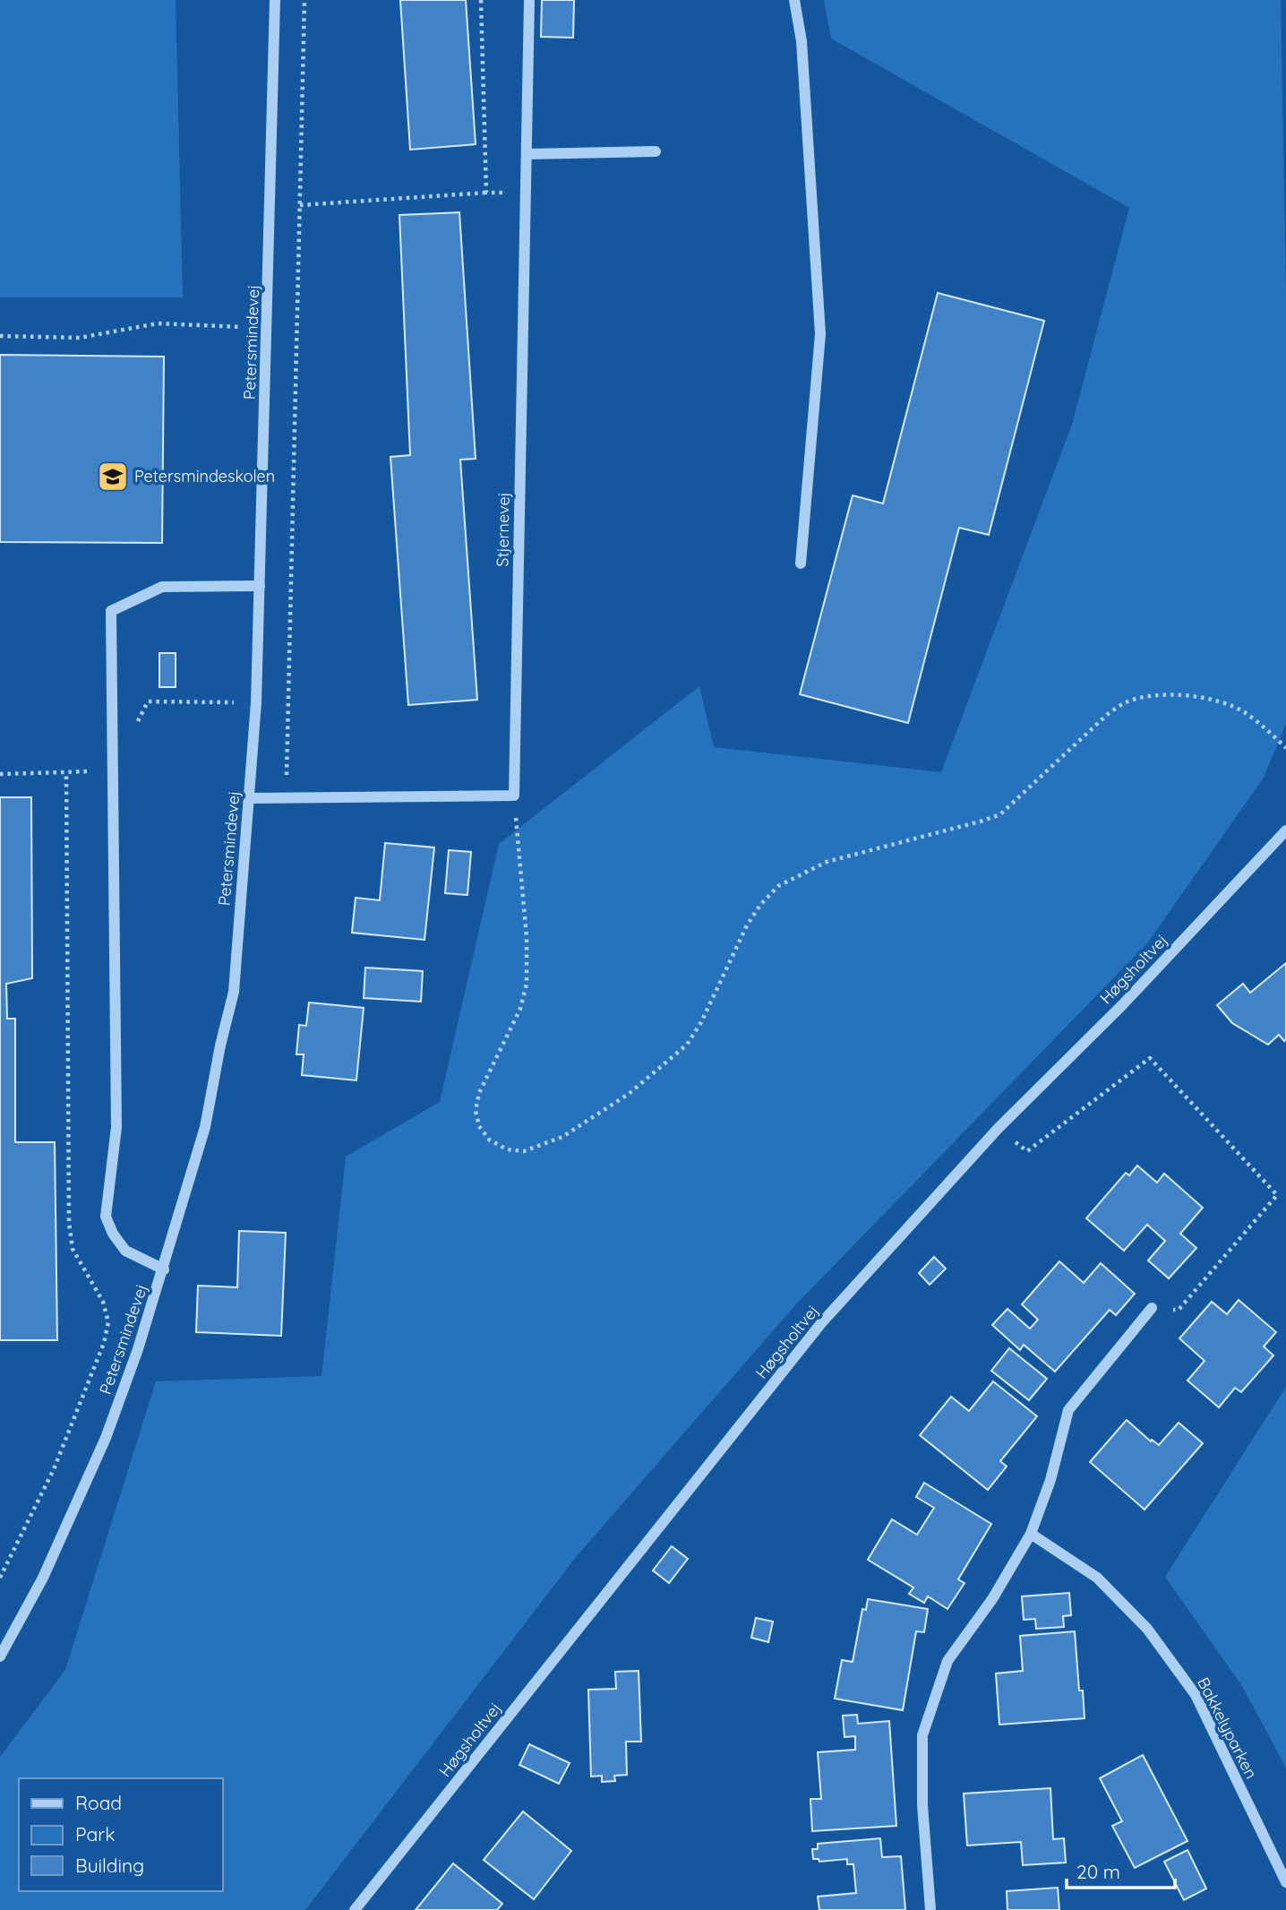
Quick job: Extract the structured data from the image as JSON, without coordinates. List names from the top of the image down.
{
  "streets": {
    "street": [
      "Petersmindevej",
      "Stjernevej",
      "Høgsholtvej",
      "Bakkelyparken"
    ]
  },
  "places": {
    "school or university": ["Petersmindeskolen"]
  },
  "legend": ["Road", "Park", "Building"],
  "scale_bar": "20 m"
}
